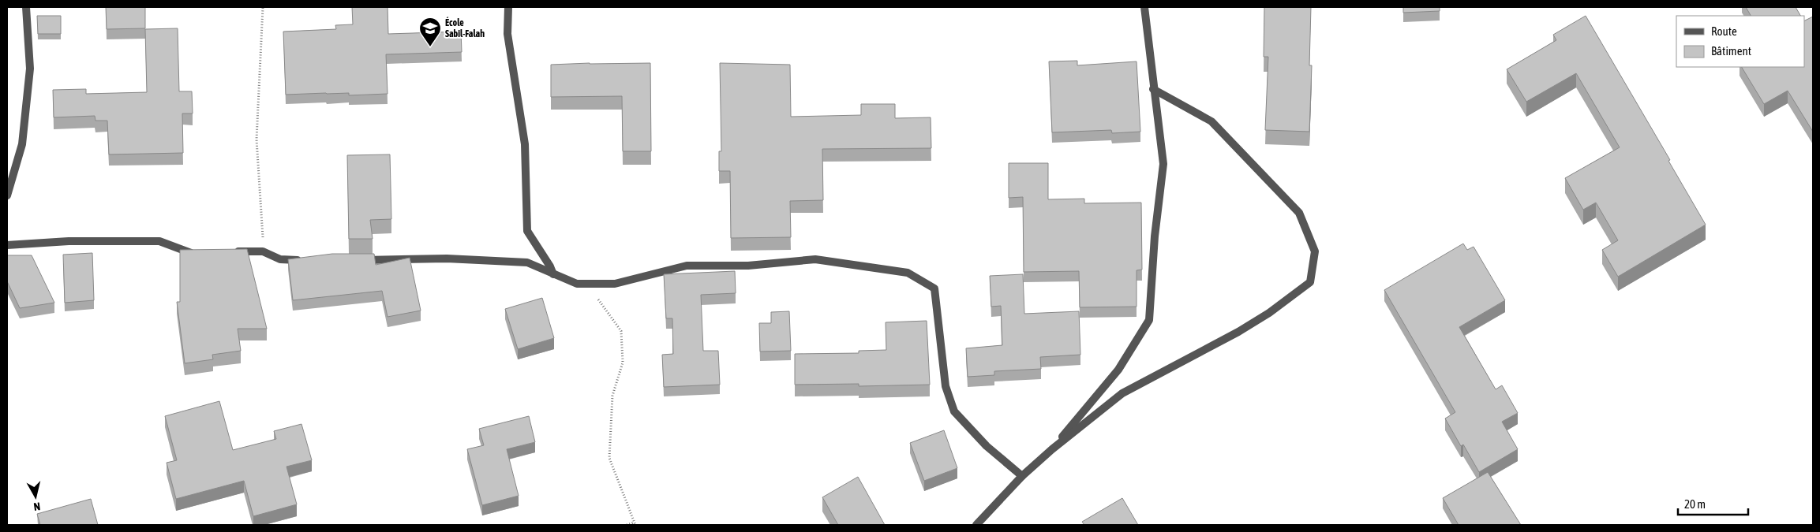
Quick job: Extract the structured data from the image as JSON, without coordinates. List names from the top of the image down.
{
  "places": {
    "school or university": ["École Sabil-Falah"]
  },
  "legend": ["Route", "Bâtiment"],
  "scale_bar": "20 m",
  "north": "bottom"
}
